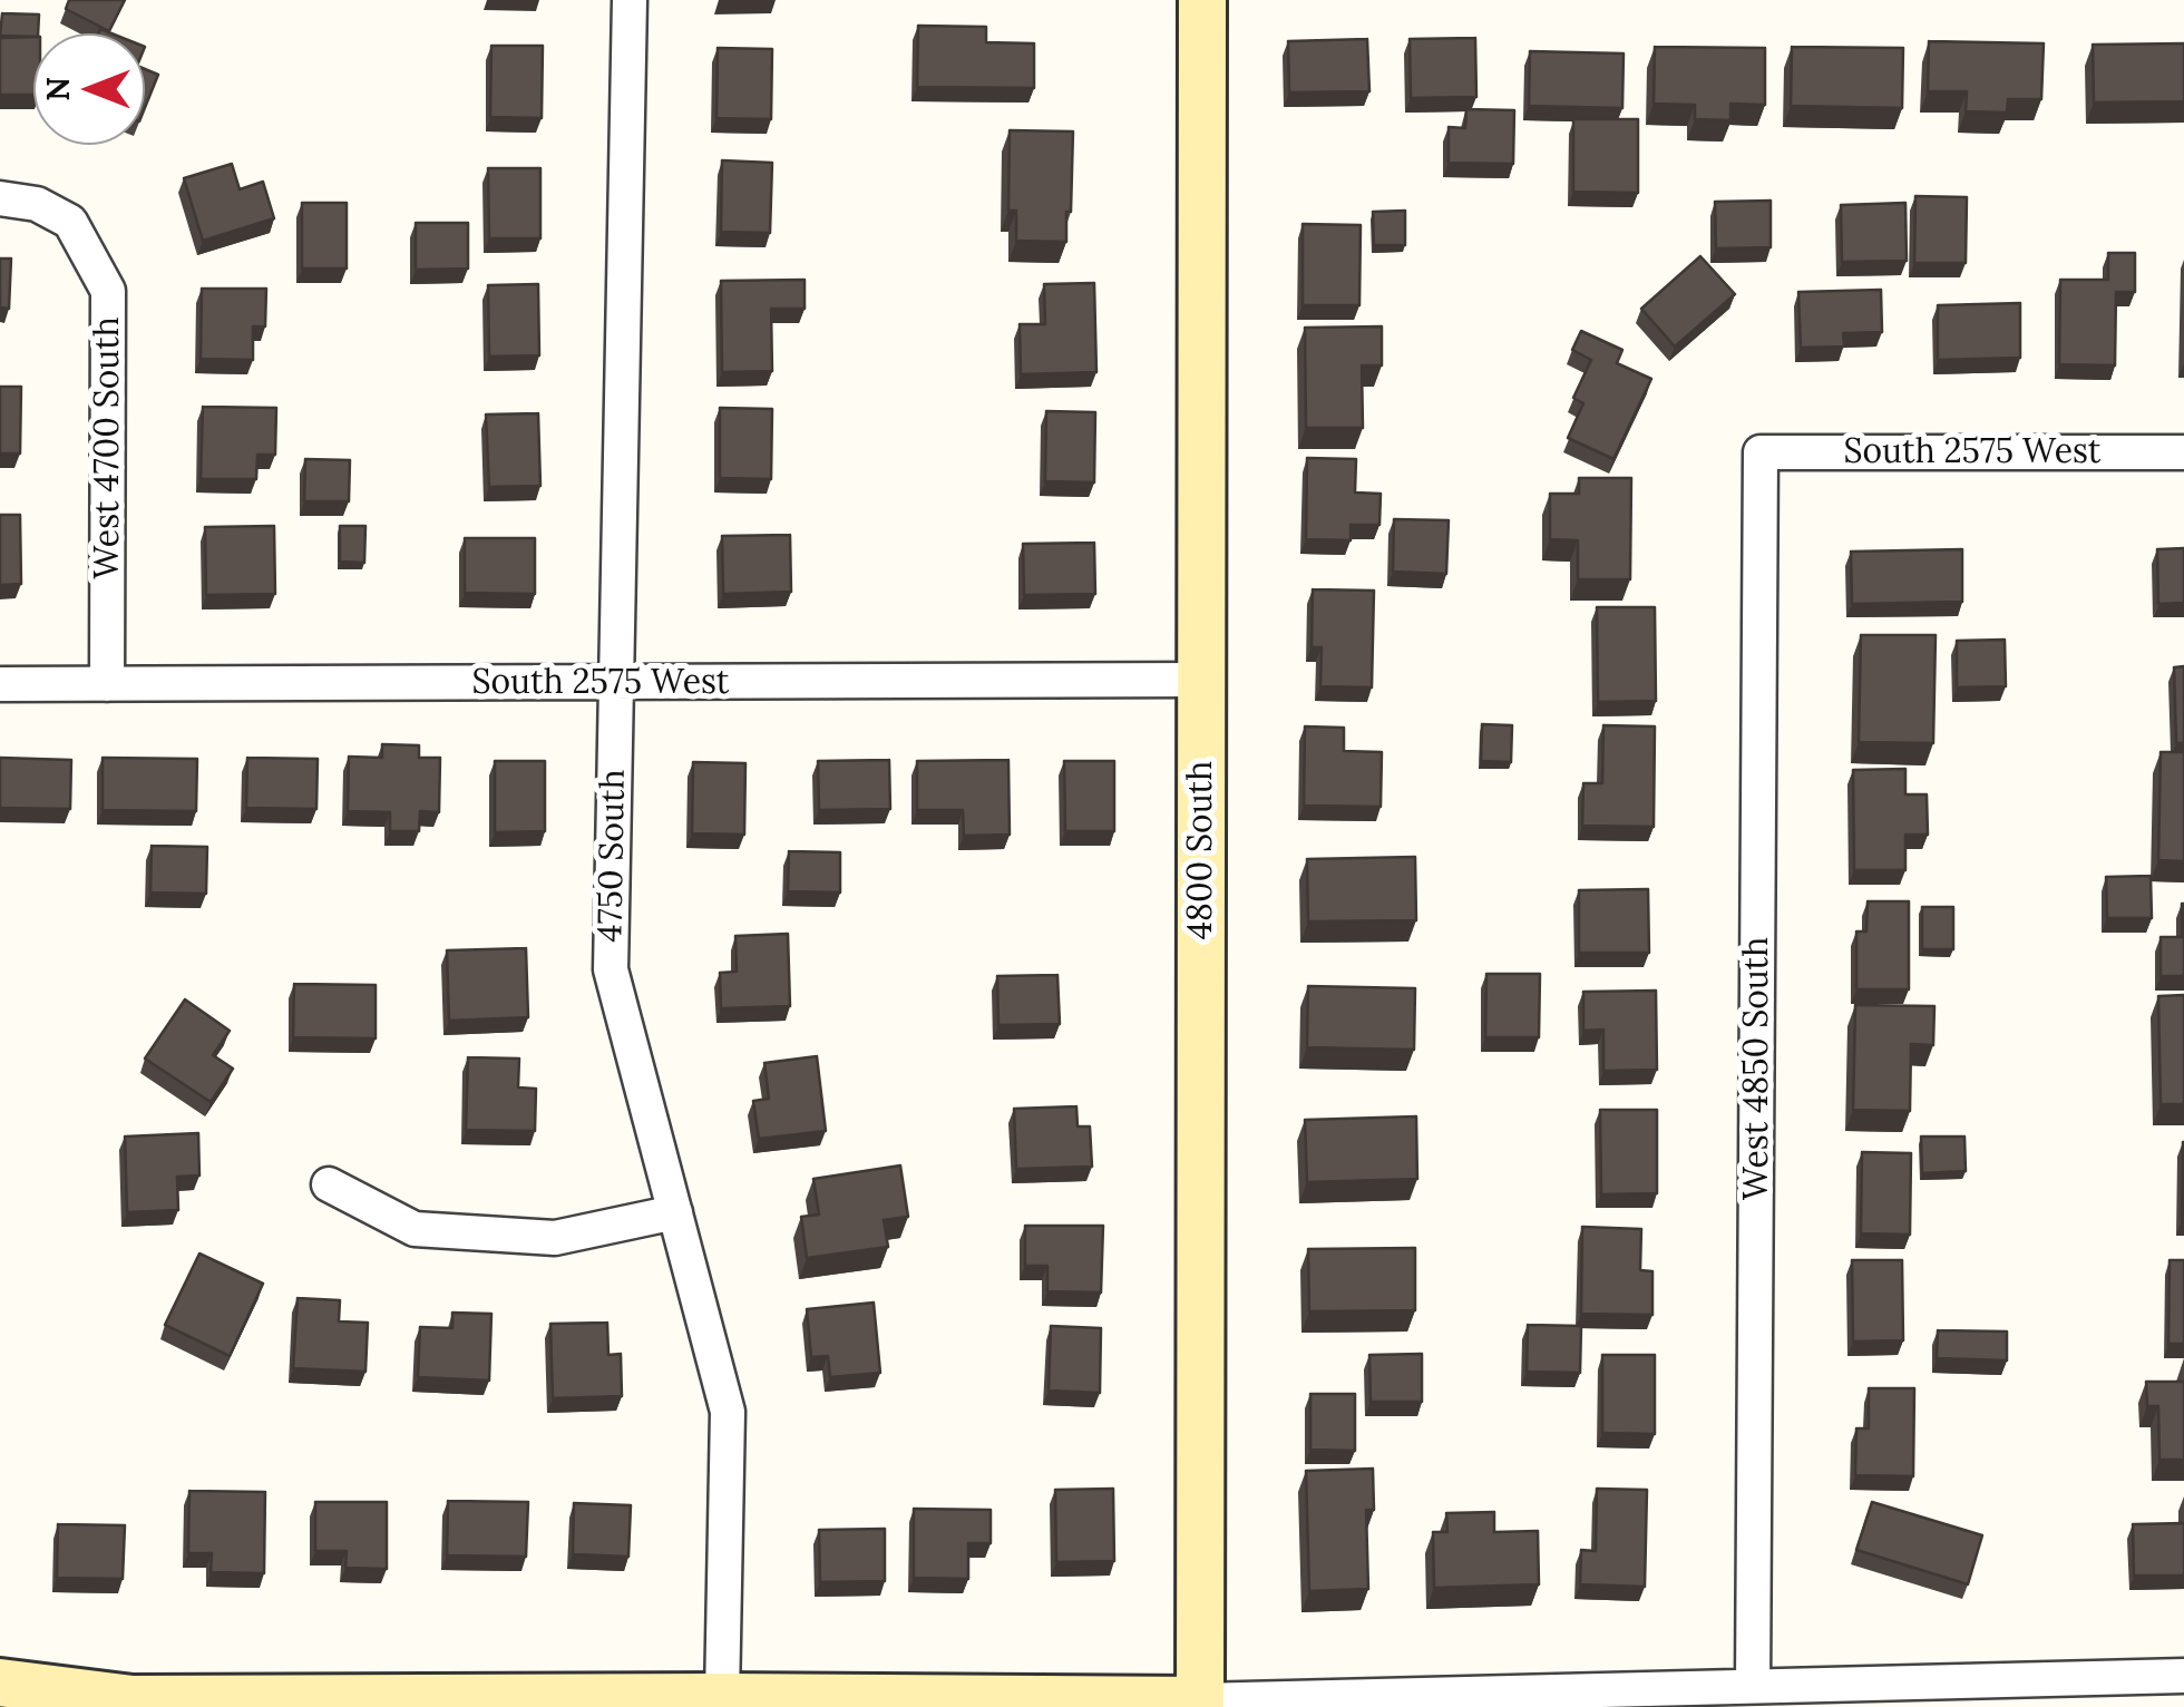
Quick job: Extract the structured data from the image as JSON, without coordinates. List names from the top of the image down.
{
  "streets": {
    "main road": ["4800 South"],
    "street": [
      "West 4700 South",
      "South 2575 West",
      "4750 South",
      "West 4850 South"
    ]
  },
  "crossings": [
    ["West 4700 South", "South 2575 West"],
    ["South 2575 West", "4800 South"],
    ["South 2575 West", "4750 South"],
    ["South 2575 West", "West 4850 South"]
  ],
  "north": "left"
}
